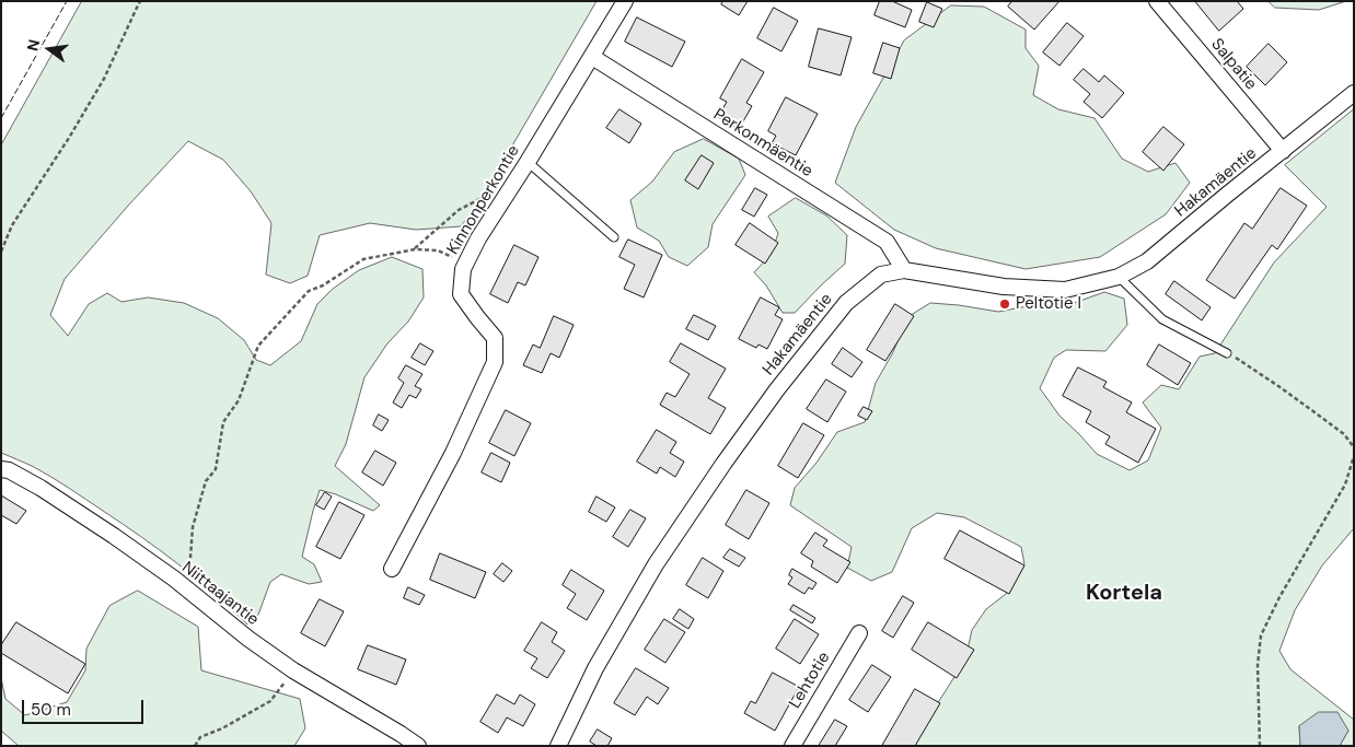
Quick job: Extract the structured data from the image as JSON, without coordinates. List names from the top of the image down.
{
  "streets": {
    "street": [
      "Salpatie",
      "Perkonmäentie",
      "Hakamäentie",
      "Kinnonperkontie",
      "Niittaajantie",
      "Lehtotie"
    ]
  },
  "crossings": [
    ["Salpatie", "Hakamäentie"],
    ["Perkonmäentie", "Hakamäentie"],
    ["Perkonmäentie", "Kinnonperkontie"]
  ],
  "districts": ["Kortela"],
  "places": ["Peltotie I"],
  "scale_bar": "50 m",
  "north": "left"
}
